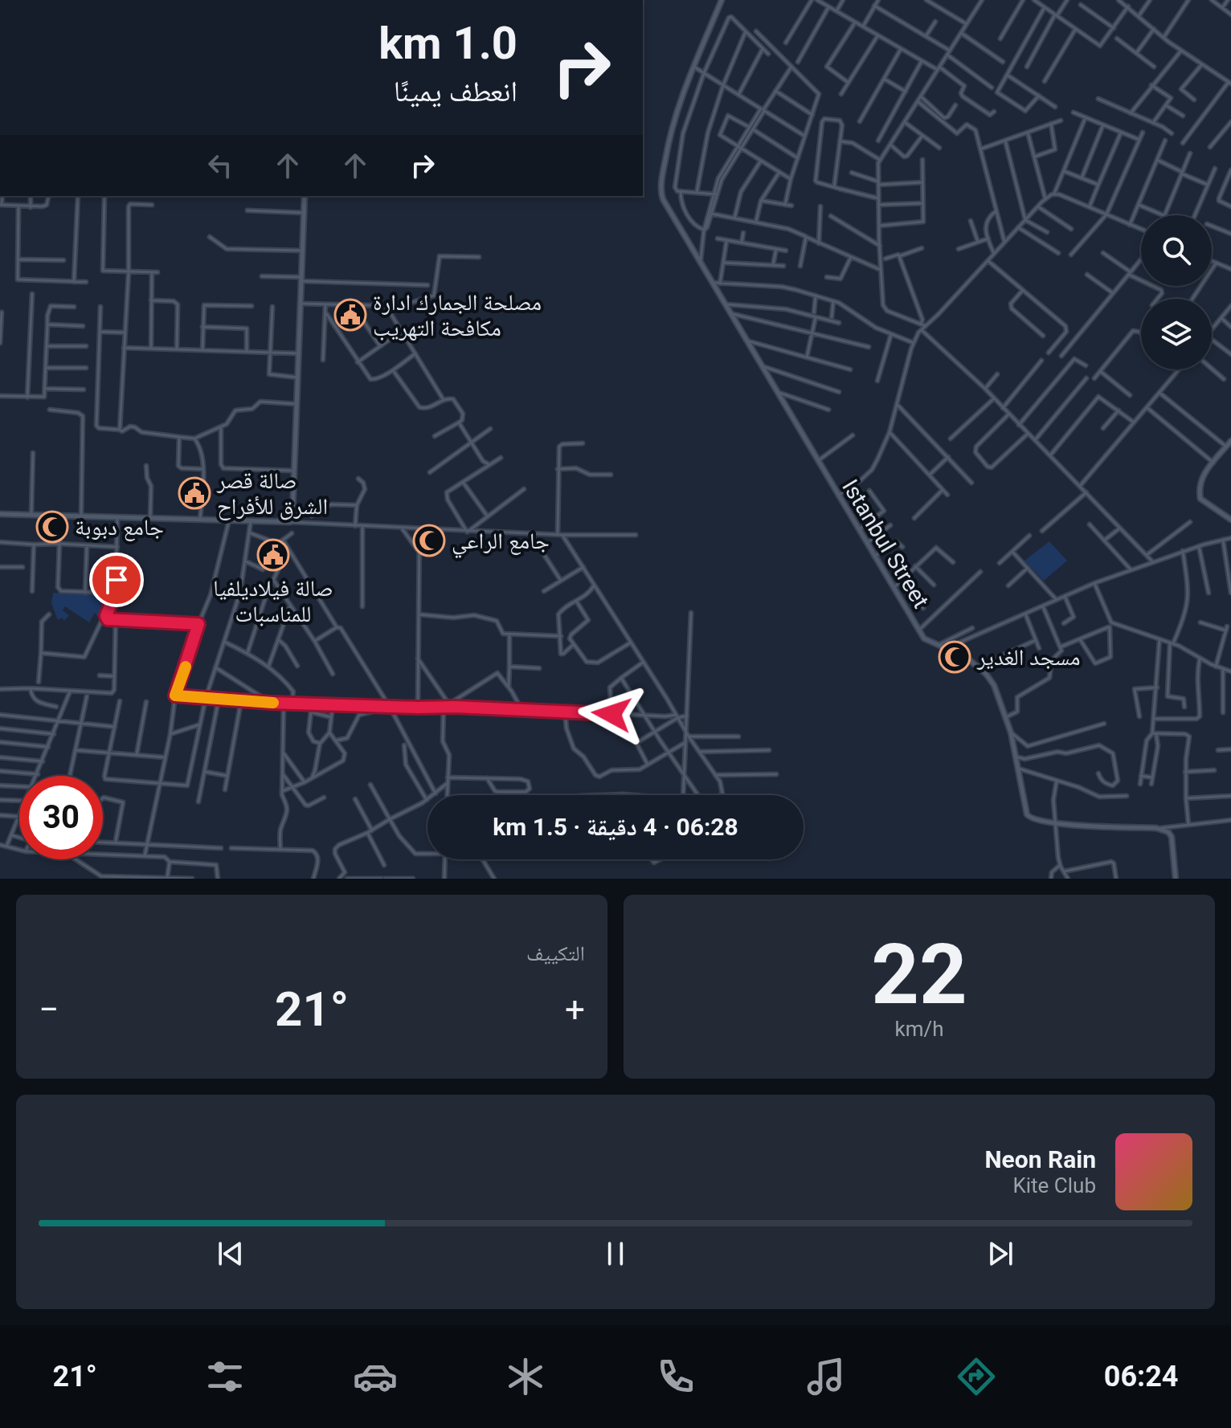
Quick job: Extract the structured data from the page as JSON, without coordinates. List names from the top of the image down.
{
  "streets": {
    "street": ["Istanbul Street"]
  },
  "places": {
    "public building": ["مصلحة الجمارك ادارة مكافحة التهريب", "صالة قصر الشرق للأفراح", "صالة فيلاديلفيا للمناسبات"],
    "mosque": ["جامع دبوبة", "جامع الراعي", "مسجد الغدير"]
  },
  "page": {
    "turn": ["1.0 km", "انعطف يمينًا"],
    "limit": "30",
    "trip": "06:28 · 4 دقيقة · 1.5 km",
    "tile": [
      ["22", "km/h"],
      "التكييف"
    ],
    "heat": ["−", "21°", "+"],
    "song": ["Neon Rain", "Kite Club"],
    "tabs": ["06:24", "21°"]
  }
}
